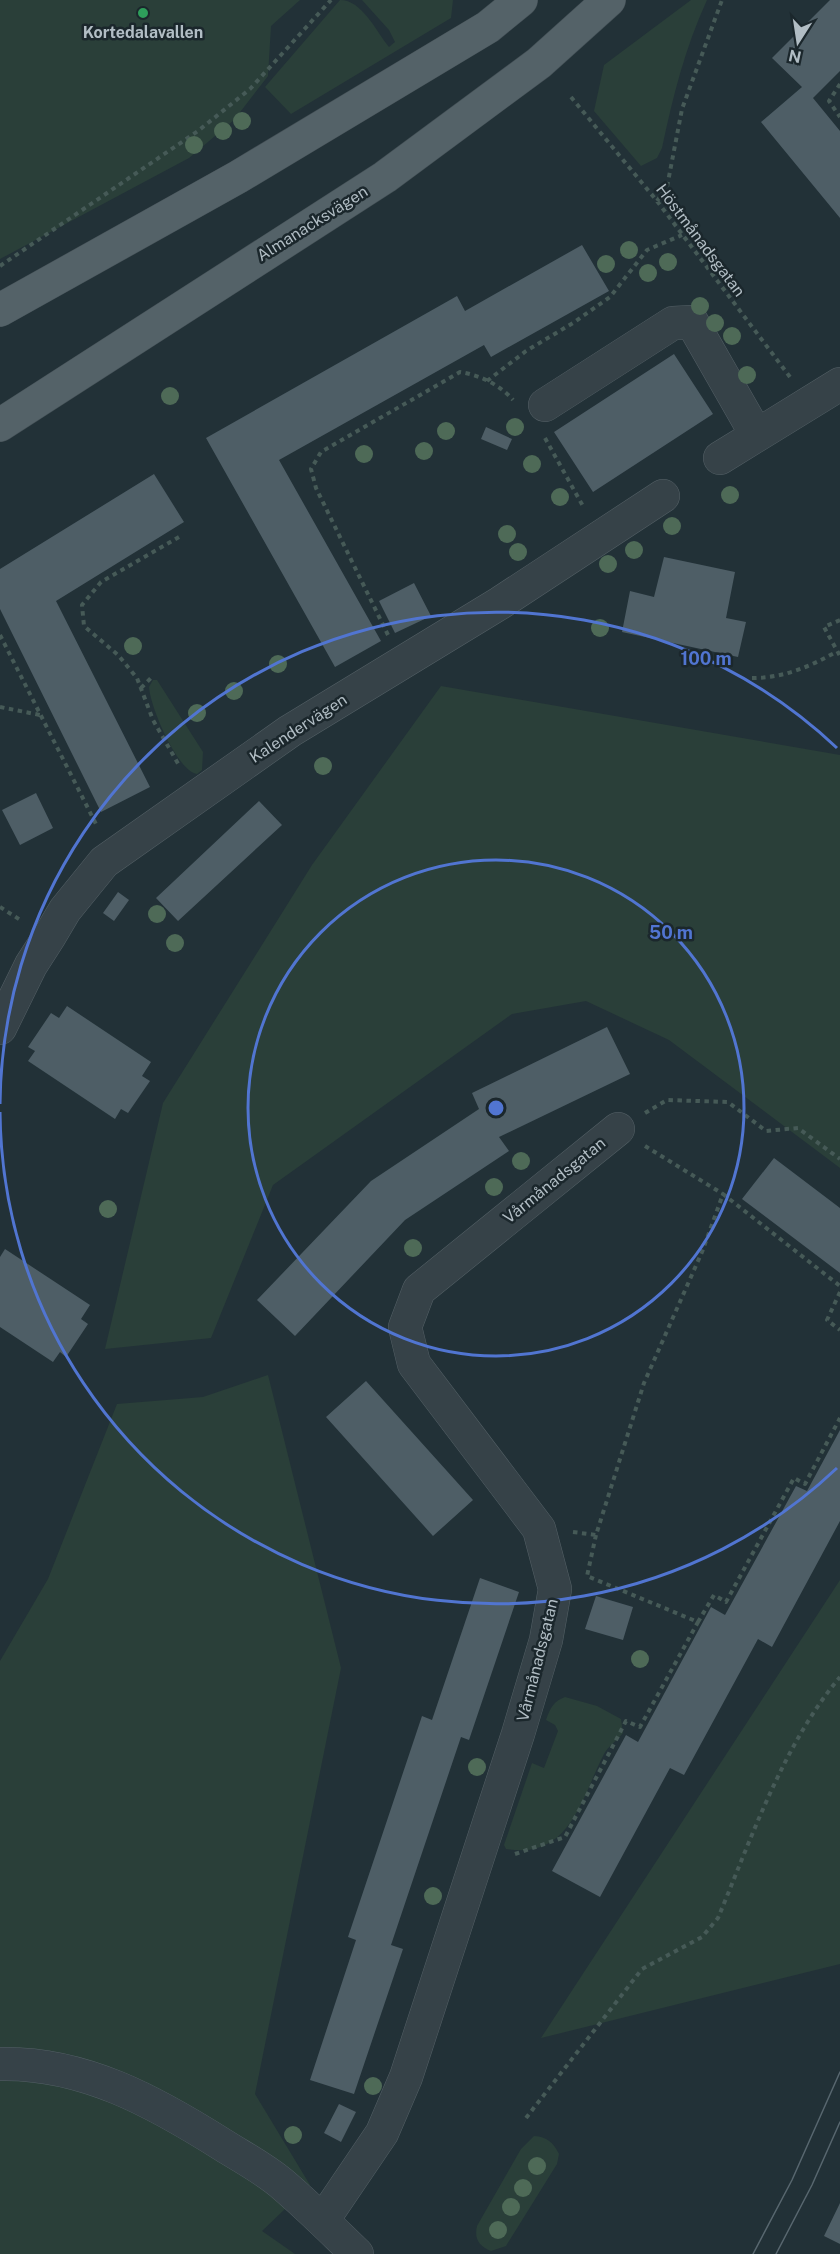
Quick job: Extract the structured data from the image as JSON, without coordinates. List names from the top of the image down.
{
  "streets": {
    "main road": ["Almanacksvägen"],
    "street": ["Kalendervägen", "Vårmånadsgatan"],
    "path": ["Höstmånadsgatan"]
  },
  "places": ["Kortedalavallen"],
  "north": "bottom",
  "rings": ["100 m", "50 m"]
}
